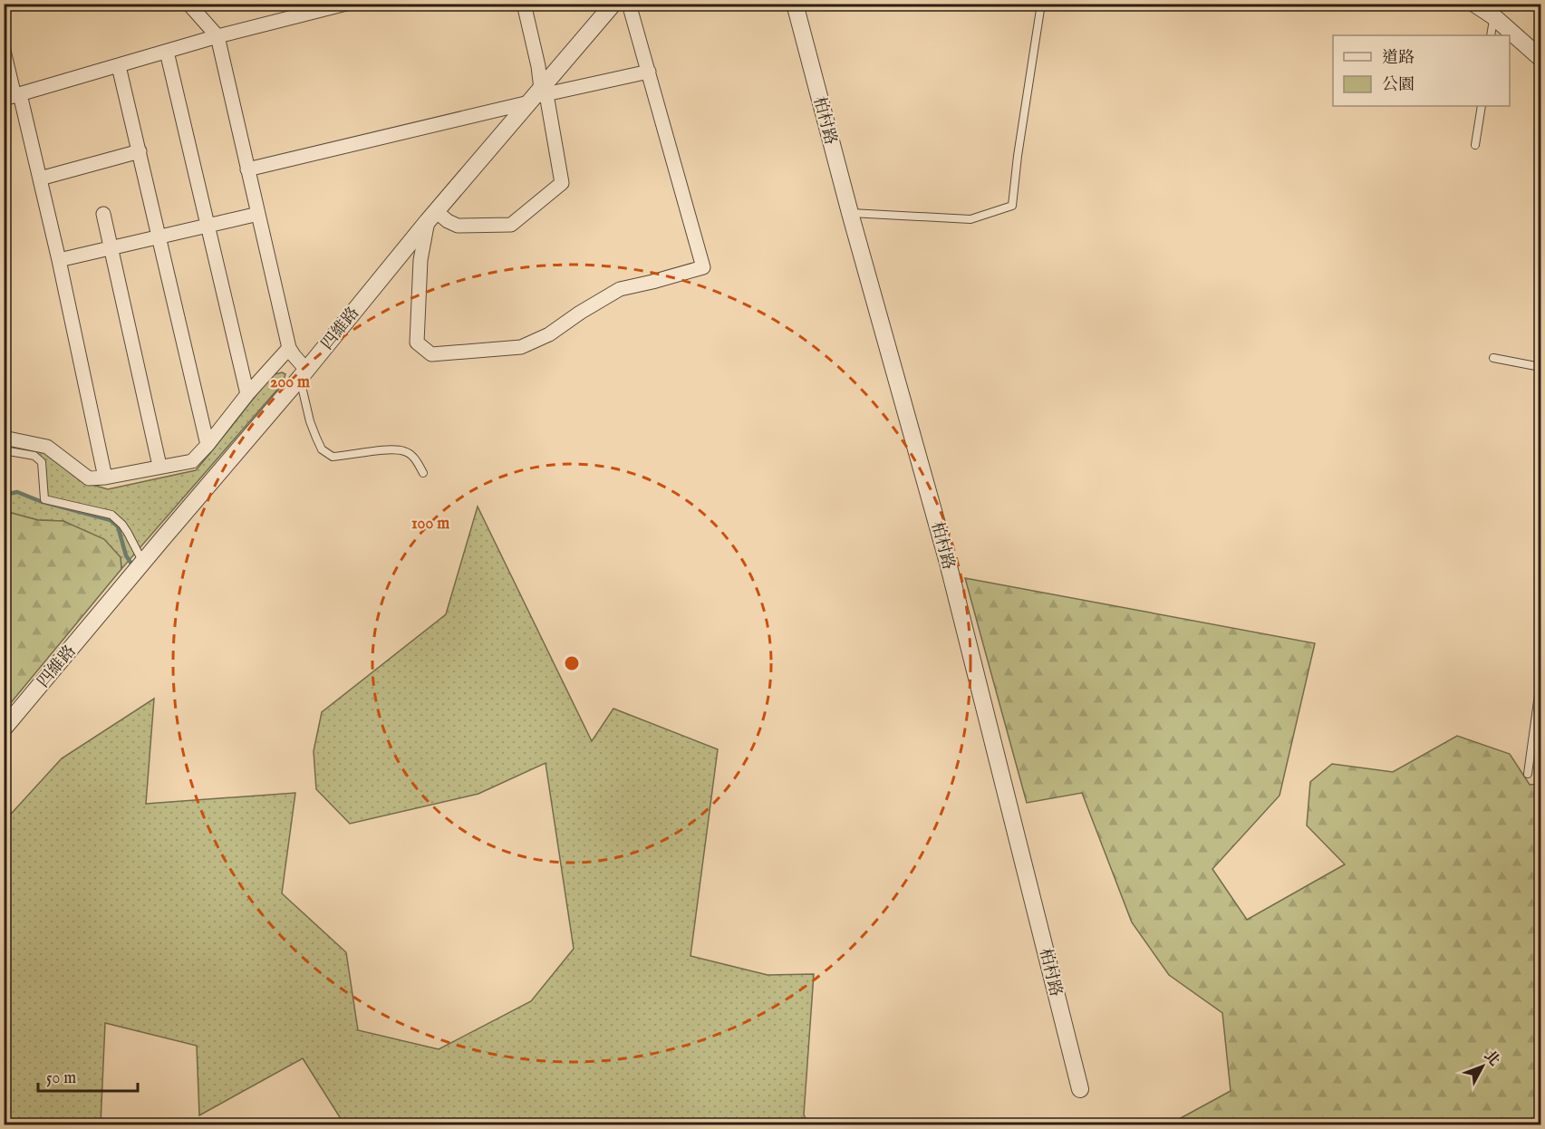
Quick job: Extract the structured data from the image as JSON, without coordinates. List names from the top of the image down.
{
  "streets": {
    "street": ["柏村路", "四維路"]
  },
  "legend": ["道路", "公園"],
  "scale_bar": "50 m",
  "north": "top right",
  "rings": ["200 m", "100 m"]
}
